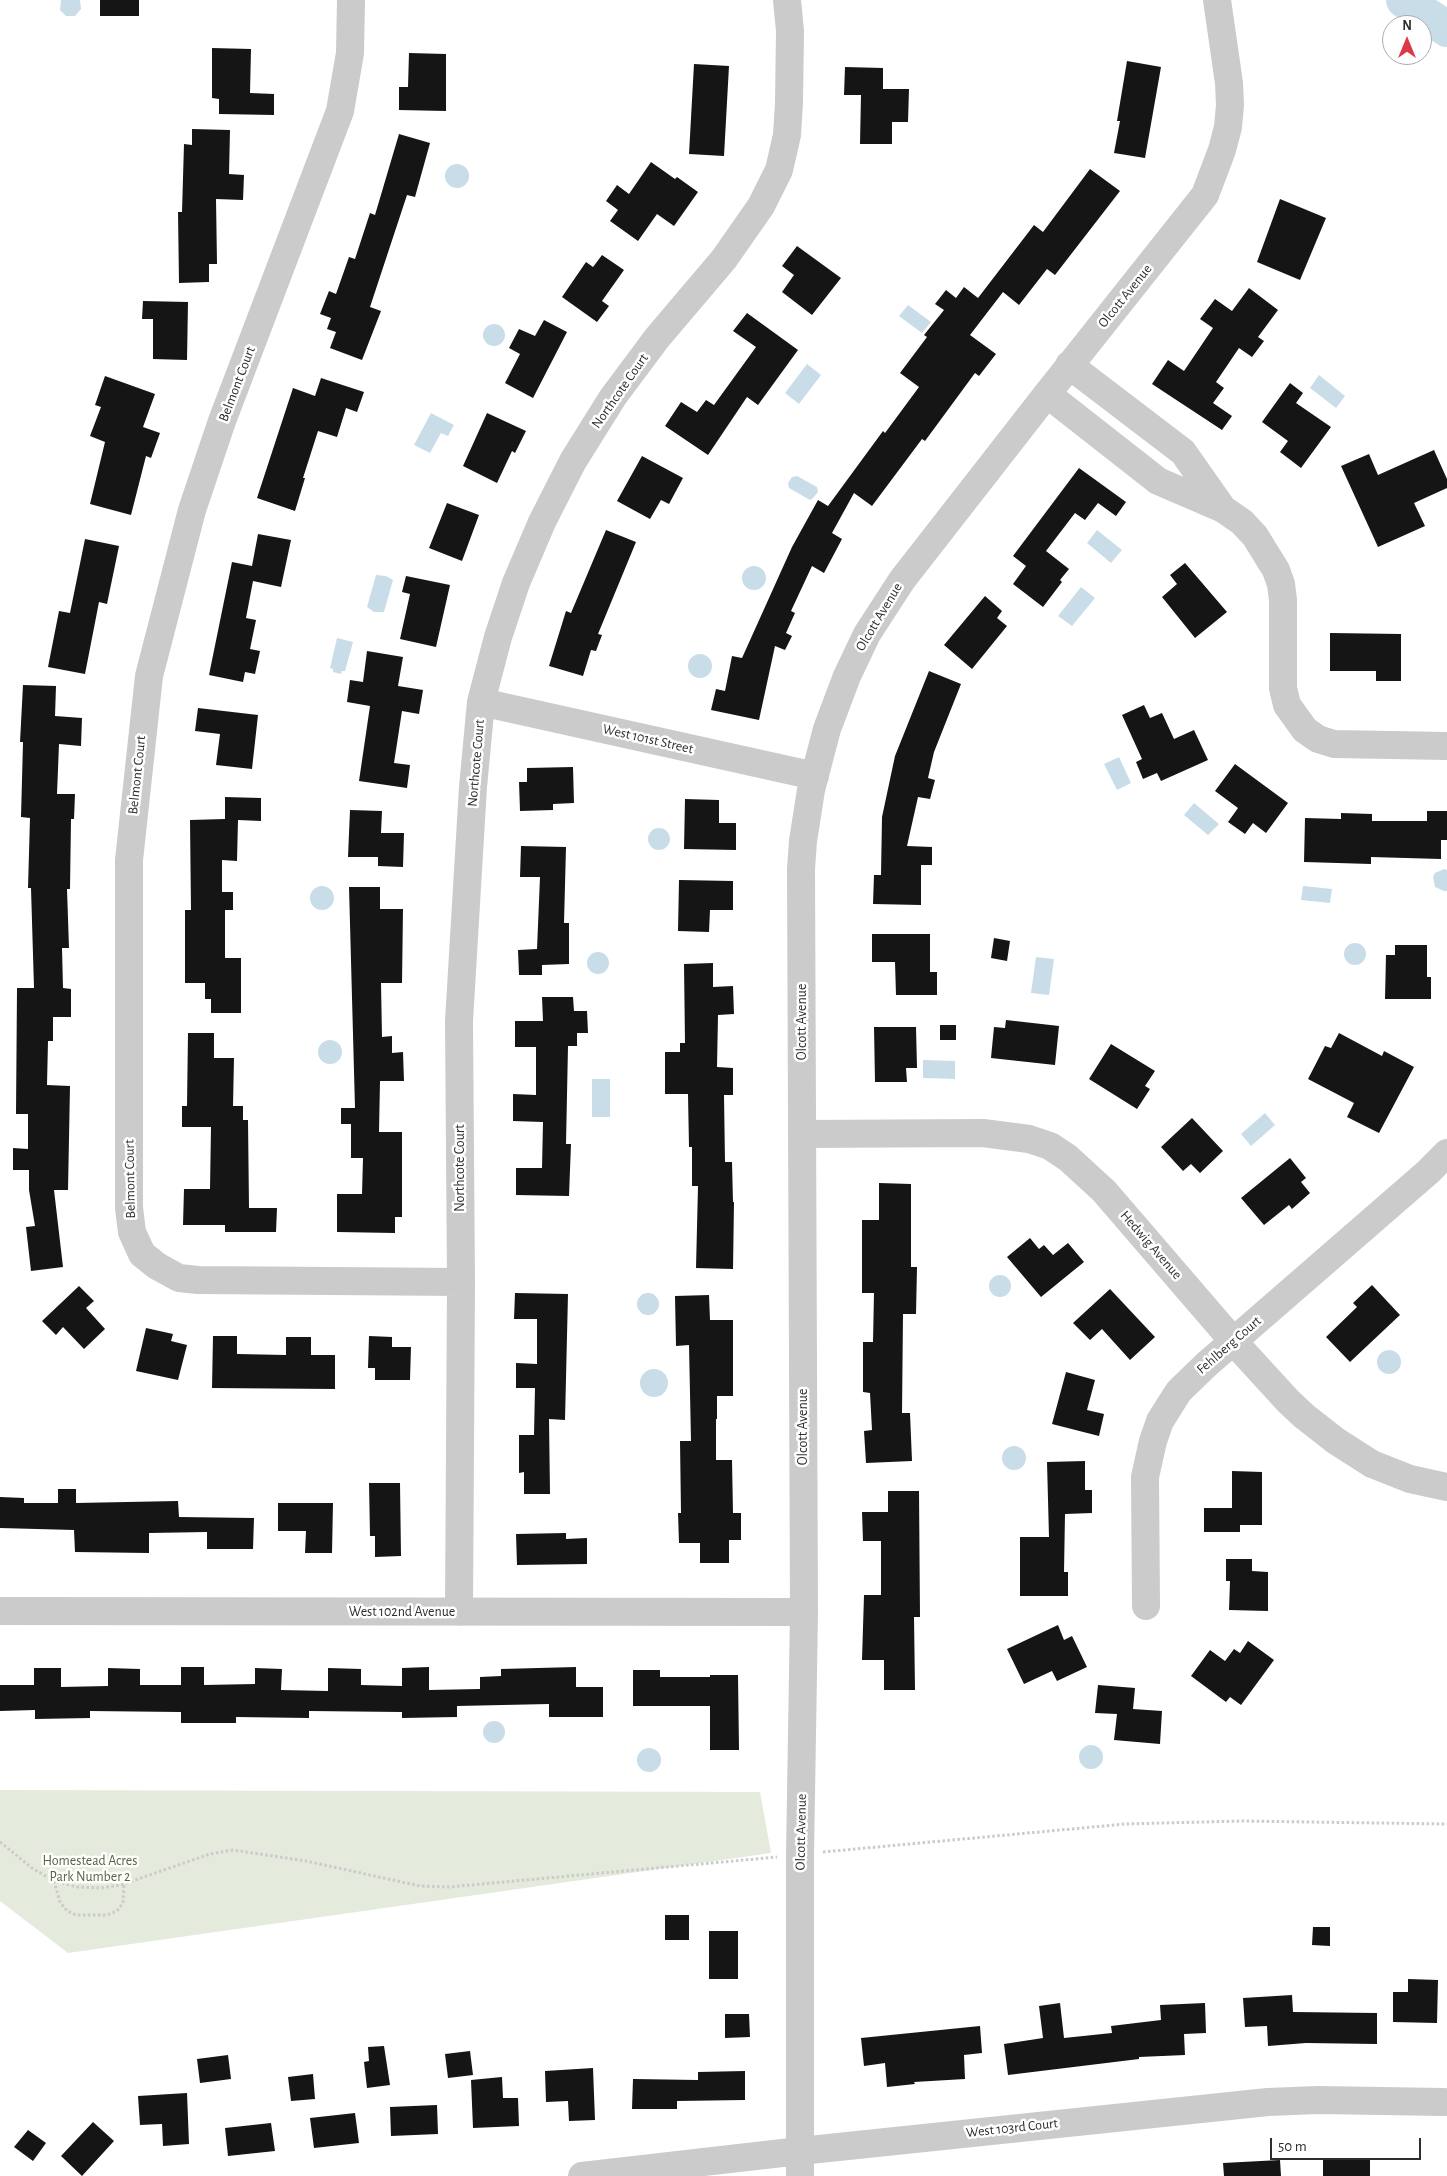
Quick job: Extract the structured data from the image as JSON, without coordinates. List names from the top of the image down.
{
  "streets": {
    "street": [
      "Olcott Avenue",
      "Belmont Court",
      "Northcote Court",
      "West 101st Street",
      "Hedwig Avenue",
      "Fehlberg Court",
      "West 102nd Avenue",
      "West 103rd Court"
    ]
  },
  "crossings": [
    ["Olcott Avenue", "West 101st Street"],
    ["Olcott Avenue", "Hedwig Avenue"],
    ["Olcott Avenue", "West 102nd Avenue"],
    ["Olcott Avenue", "West 103rd Court"],
    ["Belmont Court", "Northcote Court"],
    ["Northcote Court", "West 101st Street"],
    ["Northcote Court", "West 102nd Avenue"],
    ["Hedwig Avenue", "Fehlberg Court"]
  ],
  "parks": ["Homestead Acres Park Number 2"],
  "scale_bar": "50 m",
  "north": "top"
}
